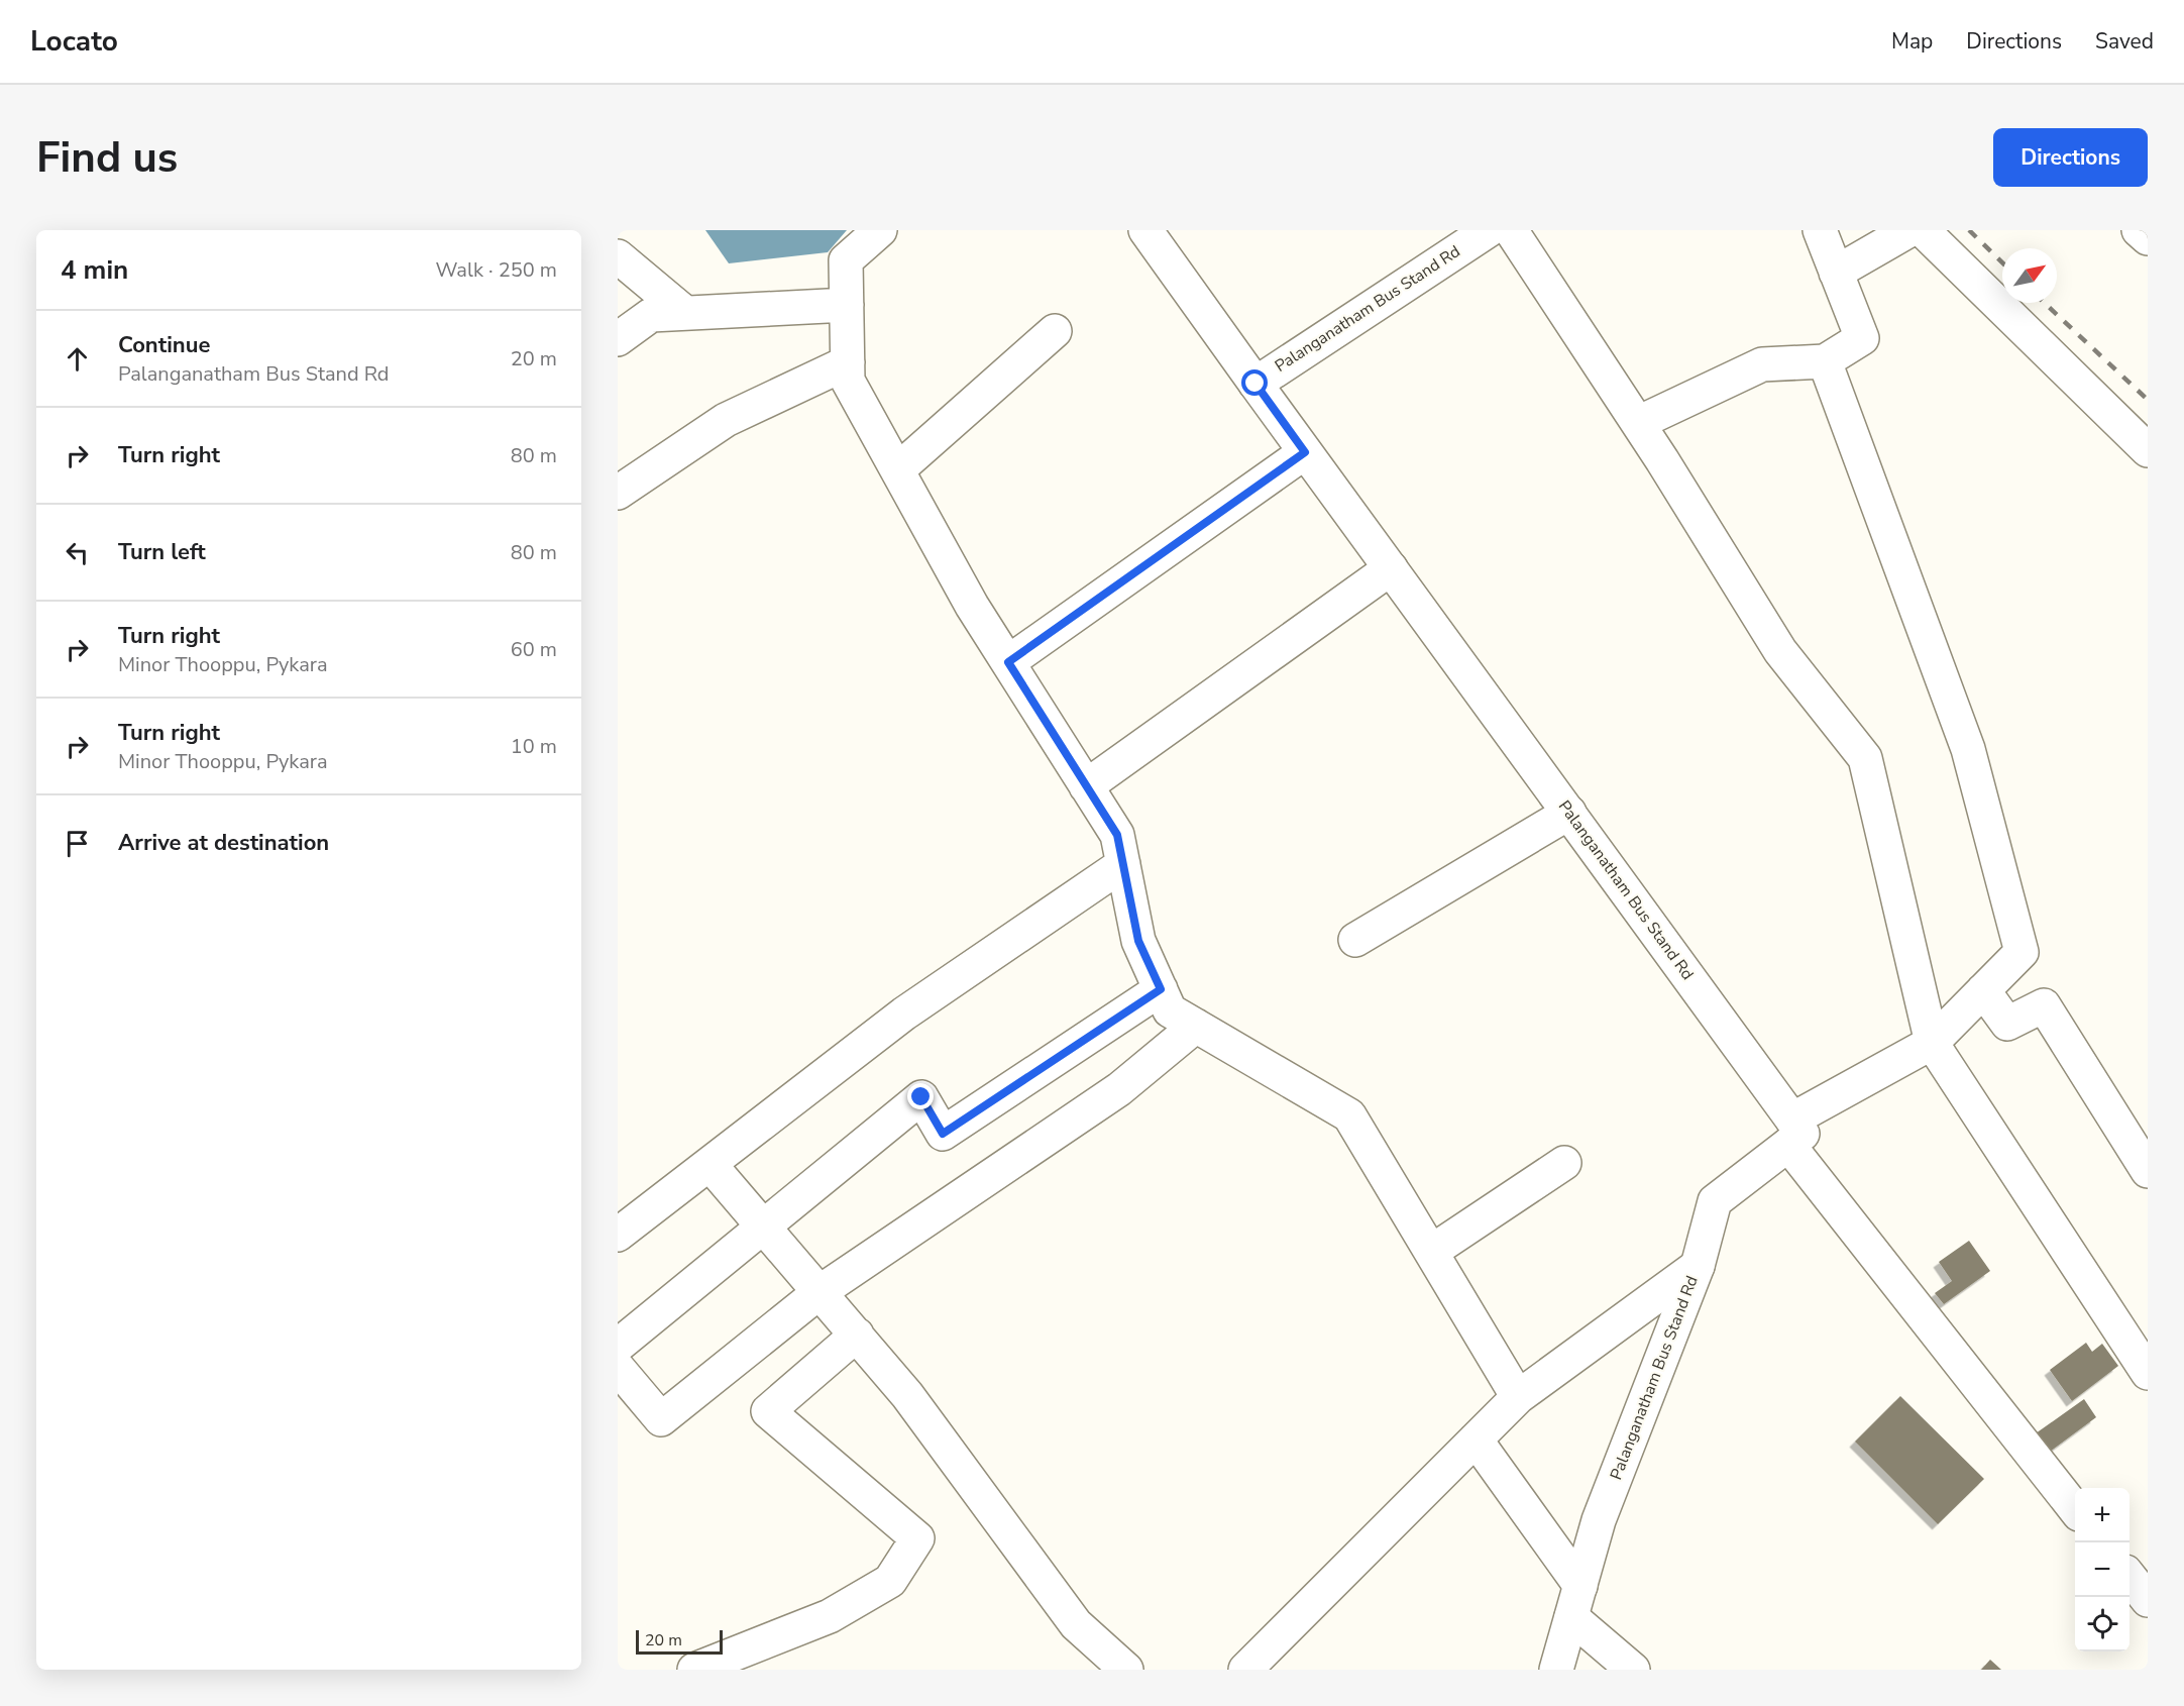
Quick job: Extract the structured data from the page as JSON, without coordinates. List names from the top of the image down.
{
  "streets": {
    "street": ["Palanganatham Bus Stand Rd"]
  },
  "scale_bar": "20 m",
  "north": "top right",
  "page": {
    "header": "Locato",
    "nav": ["Map", "Directions", "Saved"],
    "buttons": "Directions",
    "title": "Find us",
    "heading": ["4 min", "Walk · 250 m"],
    "list": [
      ["Continue", "Palanganatham Bus Stand Rd", "20 m"],
      ["Turn right", "80 m"],
      ["Turn left", "80 m"],
      ["Turn right", "Minor Thooppu, Pykara", "60 m"],
      ["Turn right", "Minor Thooppu, Pykara", "10 m"],
      "Arrive at destination"
    ],
    "map_buttons": ["+", "−"],
    "scale": "20 m"
  }
}
